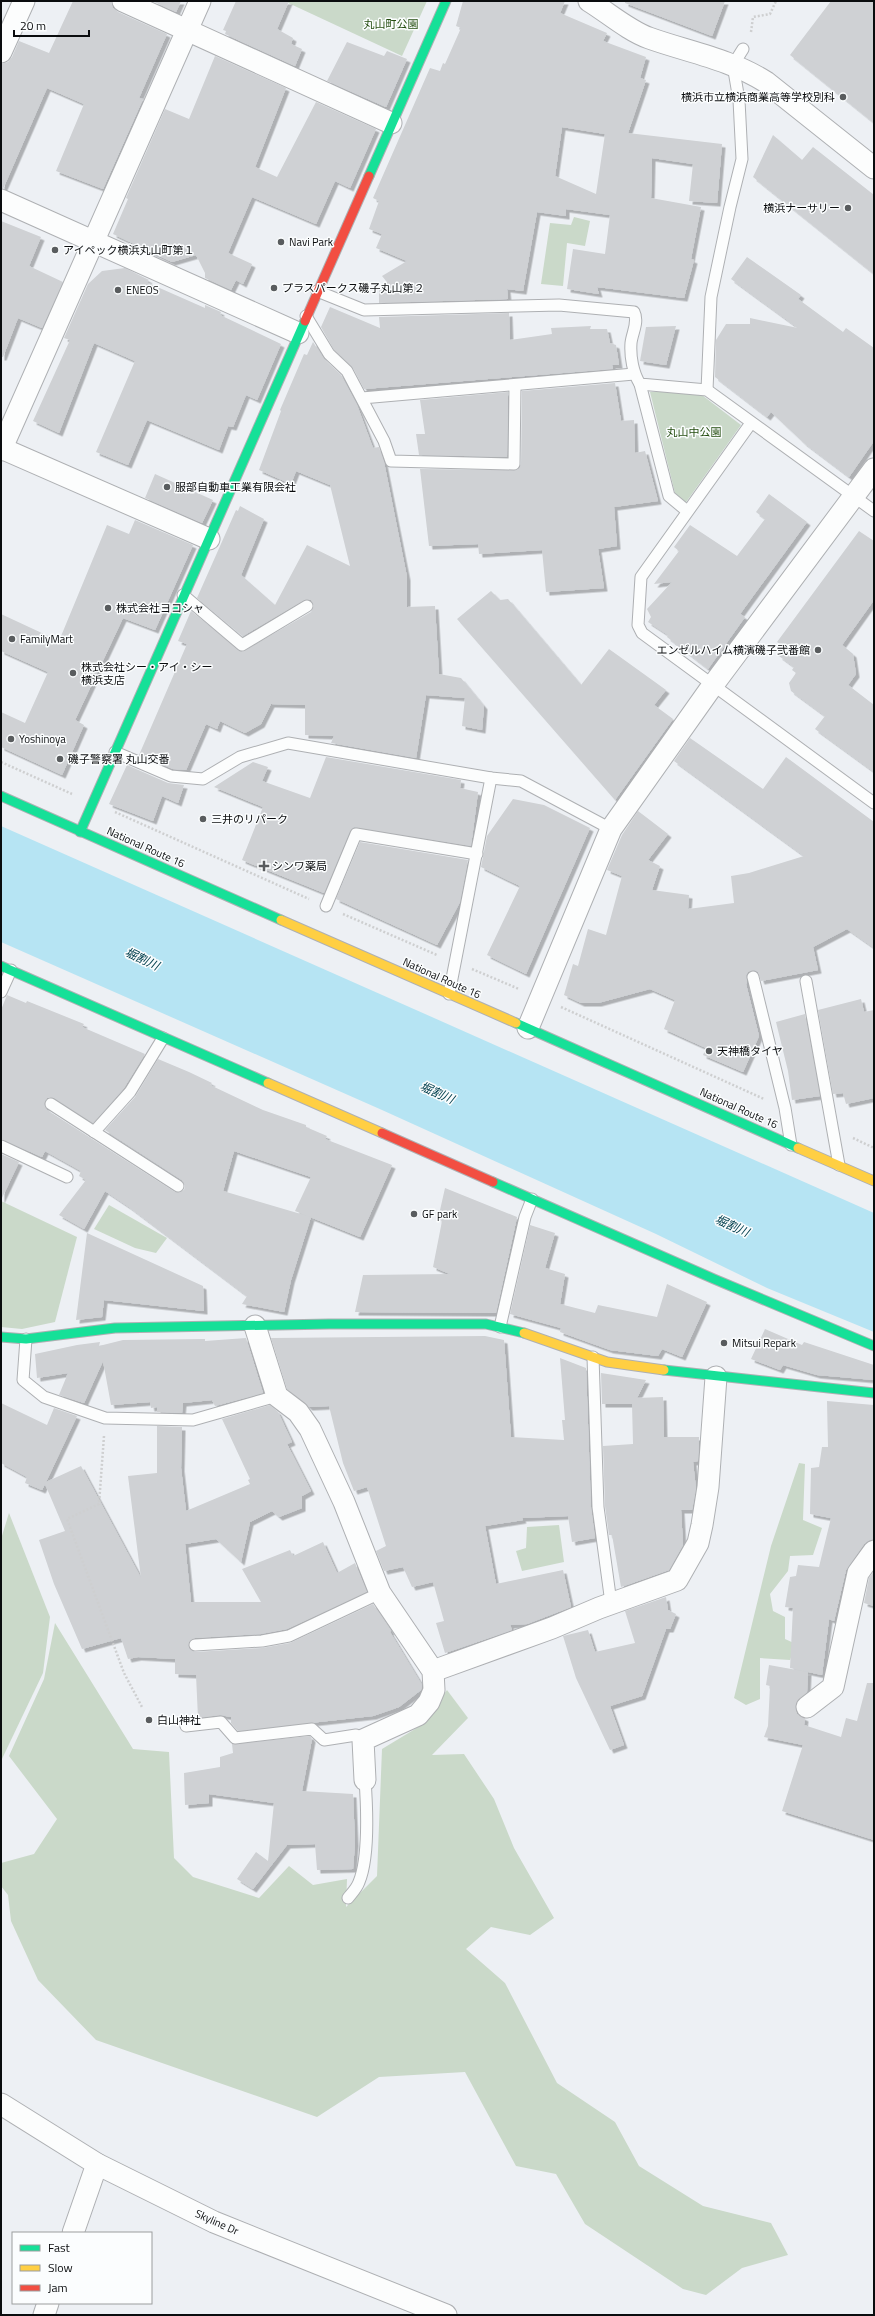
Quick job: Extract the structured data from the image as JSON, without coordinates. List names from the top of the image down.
{
  "streets": {
    "main road": ["National Route 16"],
    "street": ["Skyline Dr"]
  },
  "water": ["堀割川"],
  "parks": ["丸山町公園", "丸山中公園"],
  "places": {
    "other": [
      "横浜市立横浜商業高等学校別科",
      "横浜ナーサリー",
      "Navi Park",
      "アイペック横浜丸山町第１",
      "プラスパークス磯子丸山第２",
      "ENEOS",
      "服部自動車工業有限会社",
      "株式会社ヨコシャ",
      "FamilyMart",
      "エンゼルハイム横濱磯子弐番館",
      "株式会社シー・アイ・シー 横浜支店",
      "Yoshinoya",
      "磯子警察署 丸山交番",
      "三井のリパーク",
      "天神橋タイヤ",
      "GF park",
      "Mitsui Repark",
      "白山神社"
    ],
    "health": ["シンワ薬局"]
  },
  "legend": ["Fast", "Slow", "Jam"],
  "scale_bar": "20 m"
}
